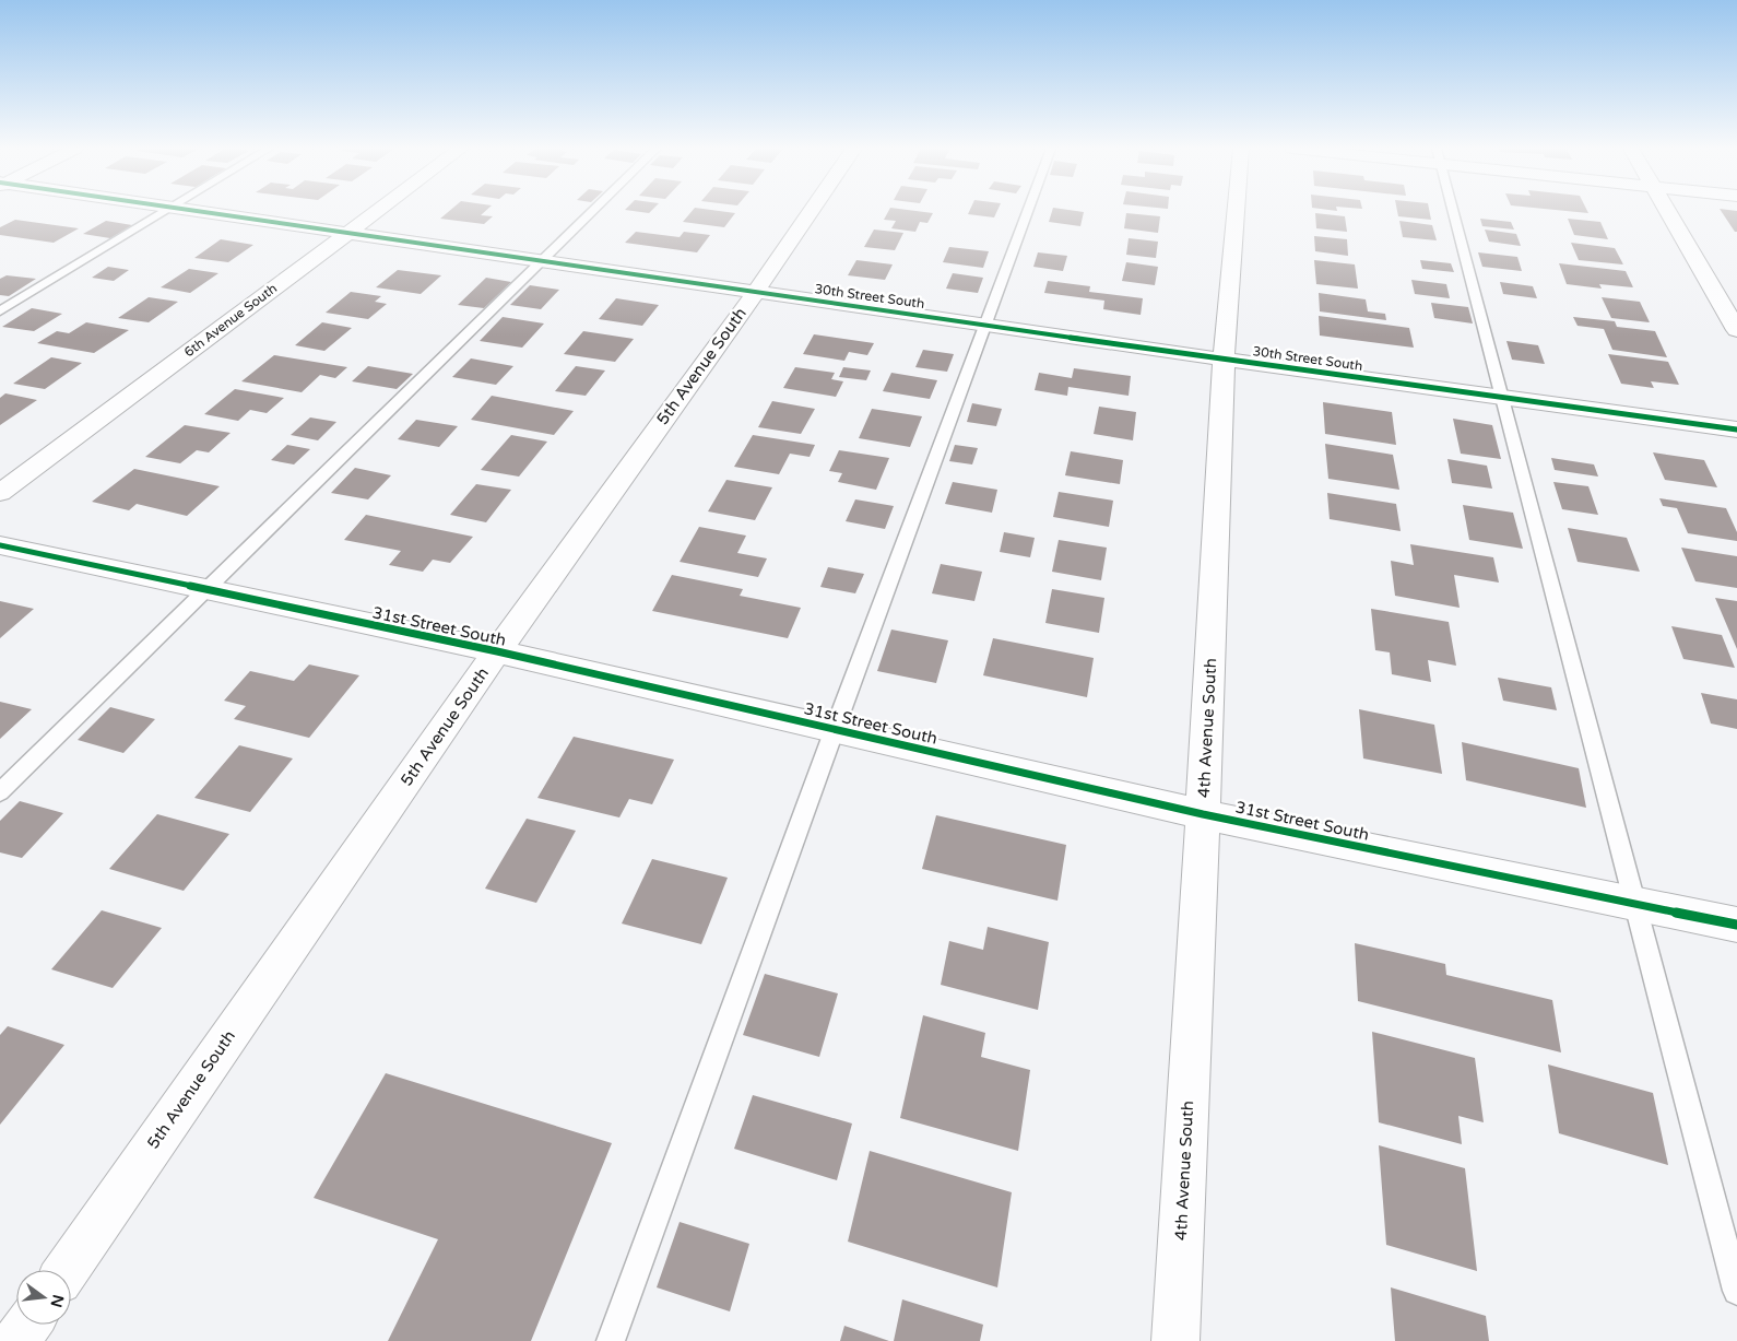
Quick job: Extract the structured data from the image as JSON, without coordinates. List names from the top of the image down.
{
  "streets": {
    "street": [
      "30th Street South",
      "6th Avenue South",
      "5th Avenue South",
      "31st Street South",
      "4th Avenue South"
    ]
  },
  "crossings": [
    ["30th Street South", "6th Avenue South"],
    ["30th Street South", "5th Avenue South"],
    ["30th Street South", "4th Avenue South"],
    ["5th Avenue South", "31st Street South"],
    ["31st Street South", "4th Avenue South"]
  ],
  "north": "right"
}
